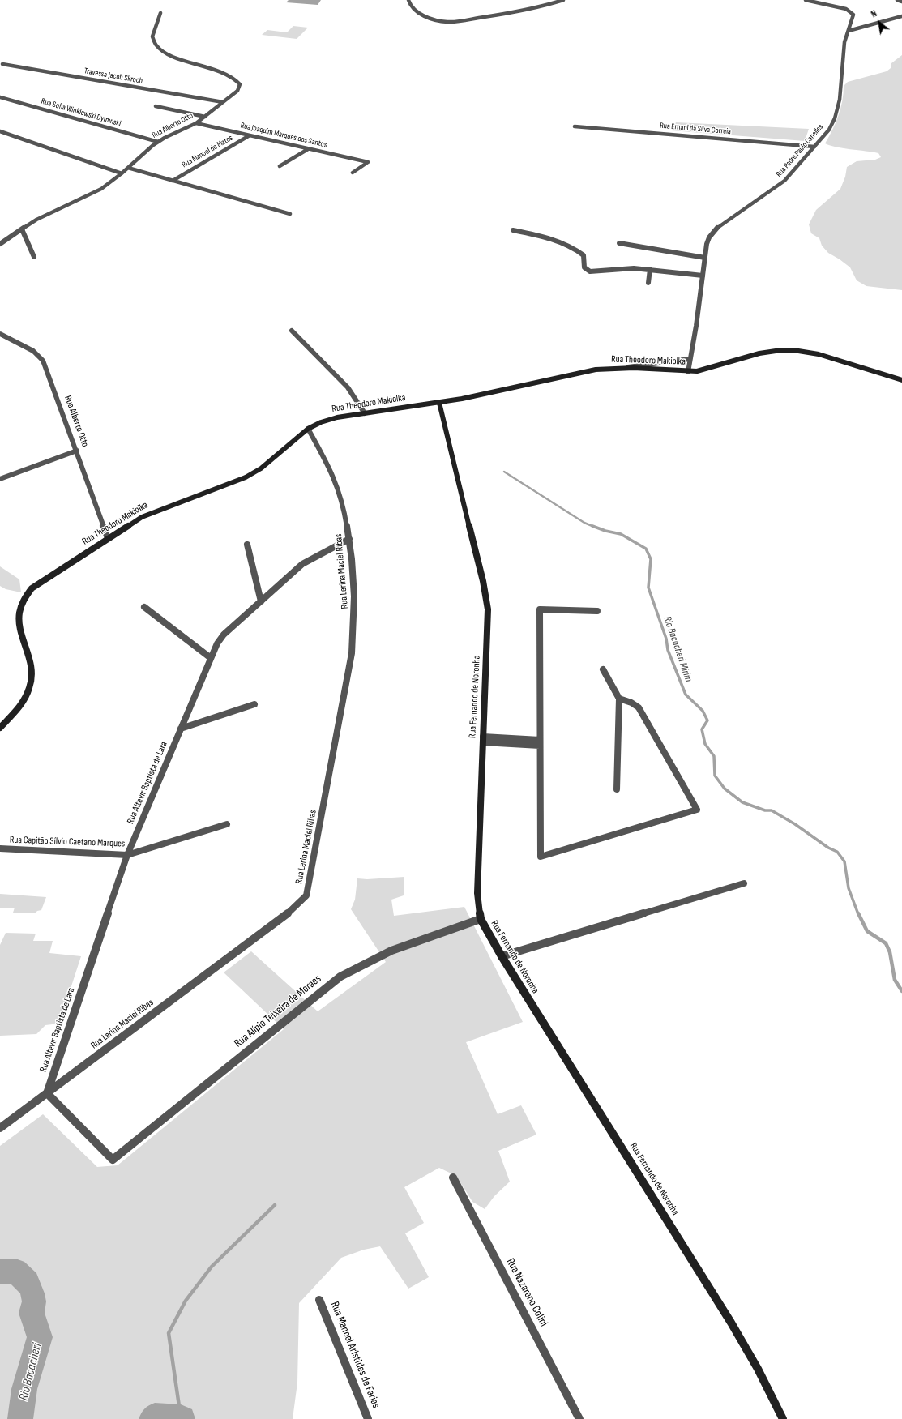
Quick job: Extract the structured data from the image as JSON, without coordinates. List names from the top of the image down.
{
  "streets": {
    "main road": ["Rua Theodoro Makiolka", "Rua Fernando de Noronha"],
    "street": [
      "Travessa Jacob Skroch",
      "Rua Sofia Winklewski Dyminski",
      "Rua Alberto Otto",
      "Rua Ernani da Silva Correia",
      "Rua Joaquim Marques dos Santos",
      "Rua Padre Paulo Canelles",
      "Rua Manoel de Matos",
      "Rua Lerina Maciel Ribas",
      "Rua Altevir Baptista de Lara",
      "Rua Capitão Sílvio Caetano Marques",
      "Rua Alípio Teixeira de Moraes",
      "Rua Nazareno Colini",
      "Rua Manoel Aristides de Farias"
    ]
  },
  "crossings": [
    ["Travessa Jacob Skroch", "Rua Alberto Otto"],
    ["Rua Sofia Winklewski Dyminski", "Rua Alberto Otto"],
    ["Rua Alberto Otto", "Rua Joaquim Marques dos Santos"],
    ["Rua Alberto Otto", "Rua Theodoro Makiolka"],
    ["Rua Ernani da Silva Correia", "Rua Padre Paulo Canelles"],
    ["Rua Joaquim Marques dos Santos", "Rua Manoel de Matos"],
    ["Rua Padre Paulo Canelles", "Rua Theodoro Makiolka"],
    ["Rua Theodoro Makiolka", "Rua Lerina Maciel Ribas"],
    ["Rua Theodoro Makiolka", "Rua Fernando de Noronha"],
    ["Rua Lerina Maciel Ribas", "Rua Altevir Baptista de Lara"],
    ["Rua Lerina Maciel Ribas", "Rua Alípio Teixeira de Moraes"],
    ["Rua Fernando de Noronha", "Rua Alípio Teixeira de Moraes"],
    ["Rua Altevir Baptista de Lara", "Rua Capitão Sílvio Caetano Marques"],
    ["Rua Altevir Baptista de Lara", "Rua Alípio Teixeira de Moraes"]
  ],
  "water": ["Rio Bacacheri Mirim", "Rio Bacacheri"],
  "north": "top left"
}
